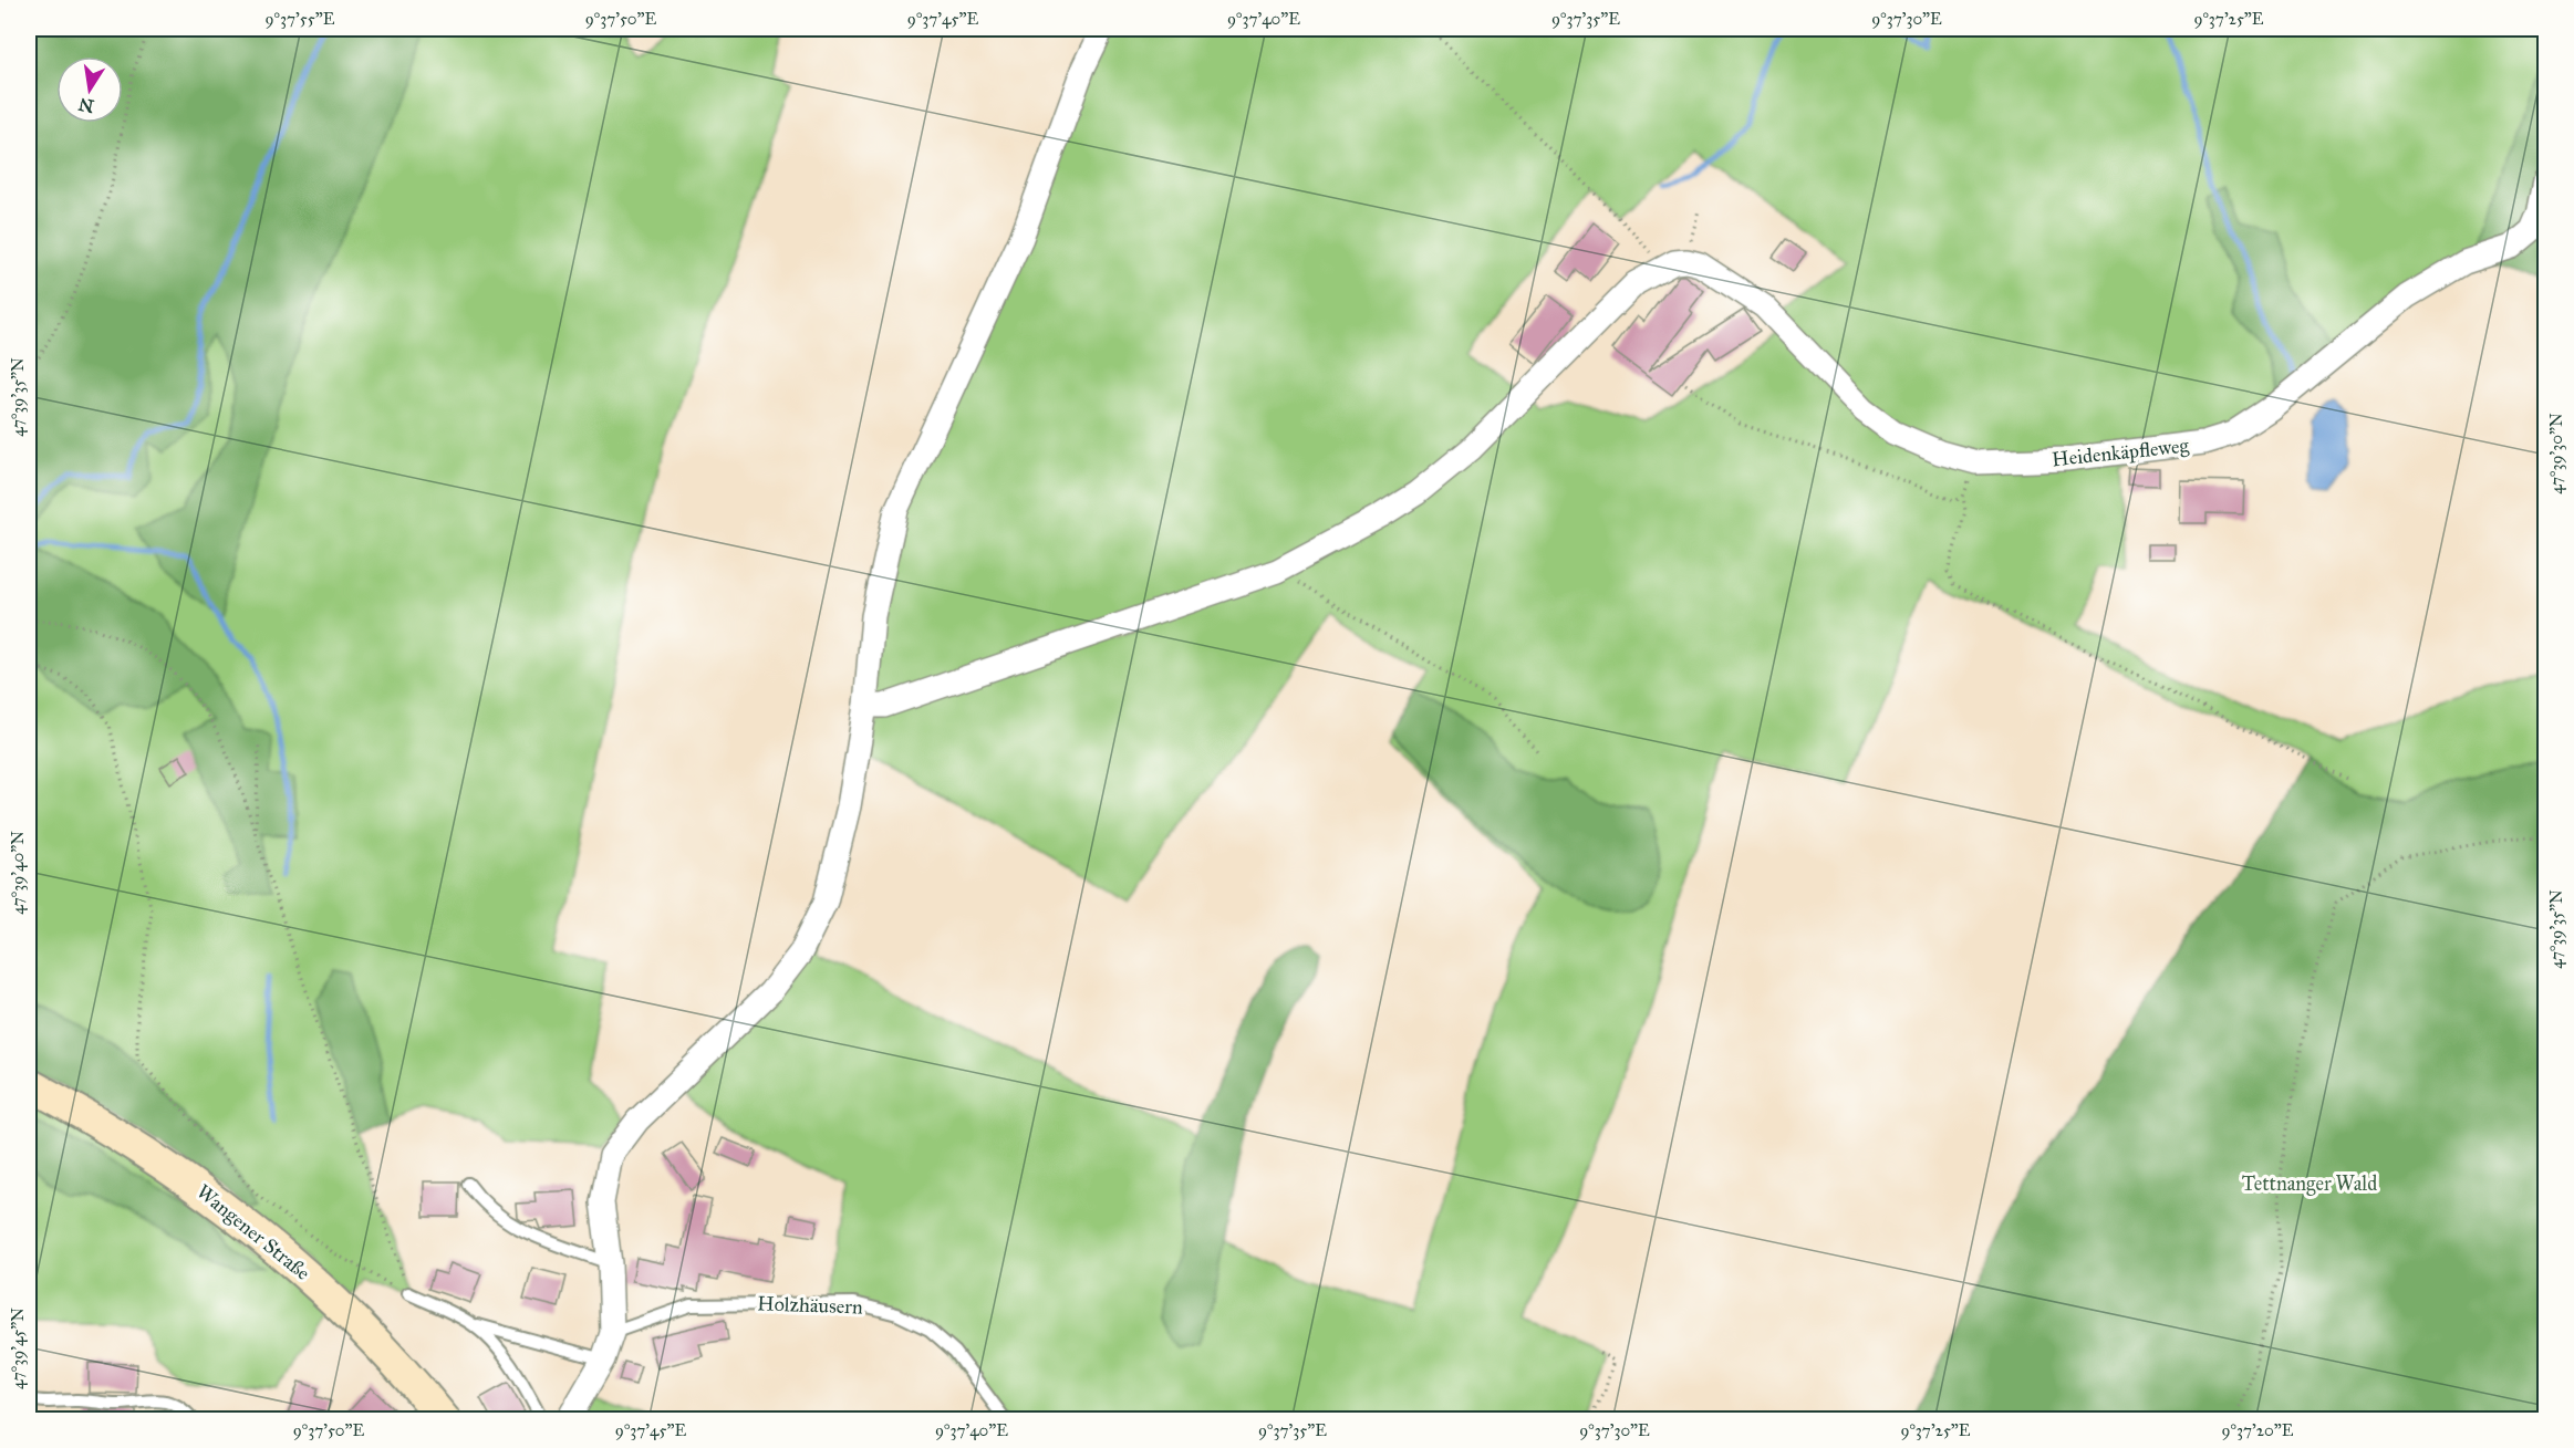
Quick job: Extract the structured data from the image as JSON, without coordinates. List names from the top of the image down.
{
  "streets": {
    "main road": ["Wangener Straße"],
    "street": ["Heidenkäpfleweg"],
    "lane": ["Holzhäusern"]
  },
  "parks": ["Tettnanger Wald"],
  "north": "bottom",
  "coordinates": [
    "9°37'55\"E",
    "9°37'50\"E",
    "9°37'45\"E",
    "9°37'40\"E",
    "9°37'35\"E",
    "9°37'30\"E",
    "9°37'25\"E",
    "47°39'35\"N",
    "47°39'30\"N",
    "47°39'40\"N",
    "47°39'45\"N",
    "9°37'20\"E"
  ]
}
